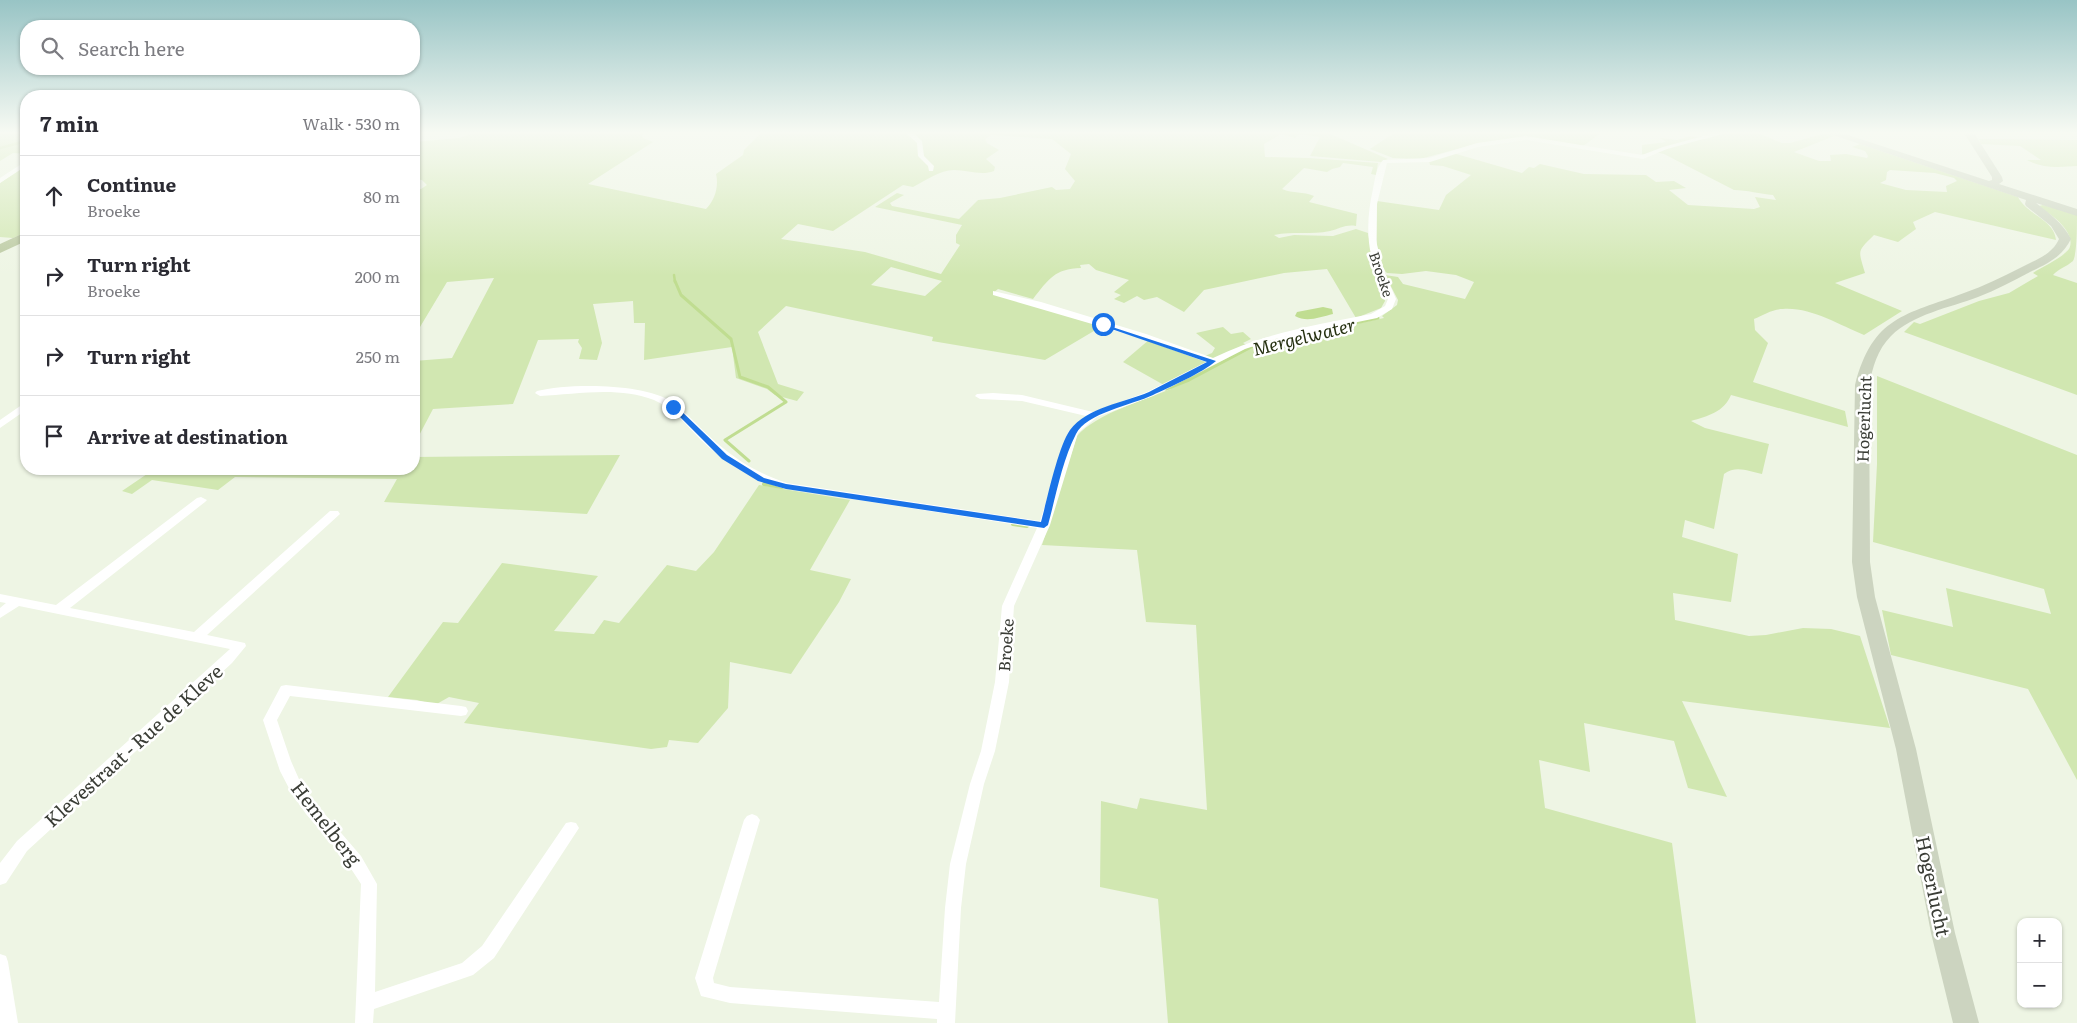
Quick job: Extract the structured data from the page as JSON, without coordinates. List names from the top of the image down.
{
  "streets": {
    "street": [
      "Broeke",
      "Hogerlucht",
      "Klevestraat - Rue de Kleve",
      "Hemelberg"
    ]
  },
  "water": ["Mergelwater"],
  "page": {
    "search": "Search here",
    "heading": ["7 min", "Walk · 530 m"],
    "list": [
      ["Continue", "Broeke", "80 m"],
      ["Turn right", "Broeke", "200 m"],
      ["Turn right", "250 m"],
      "Arrive at destination"
    ],
    "map_buttons": ["+", "−"]
  }
}
